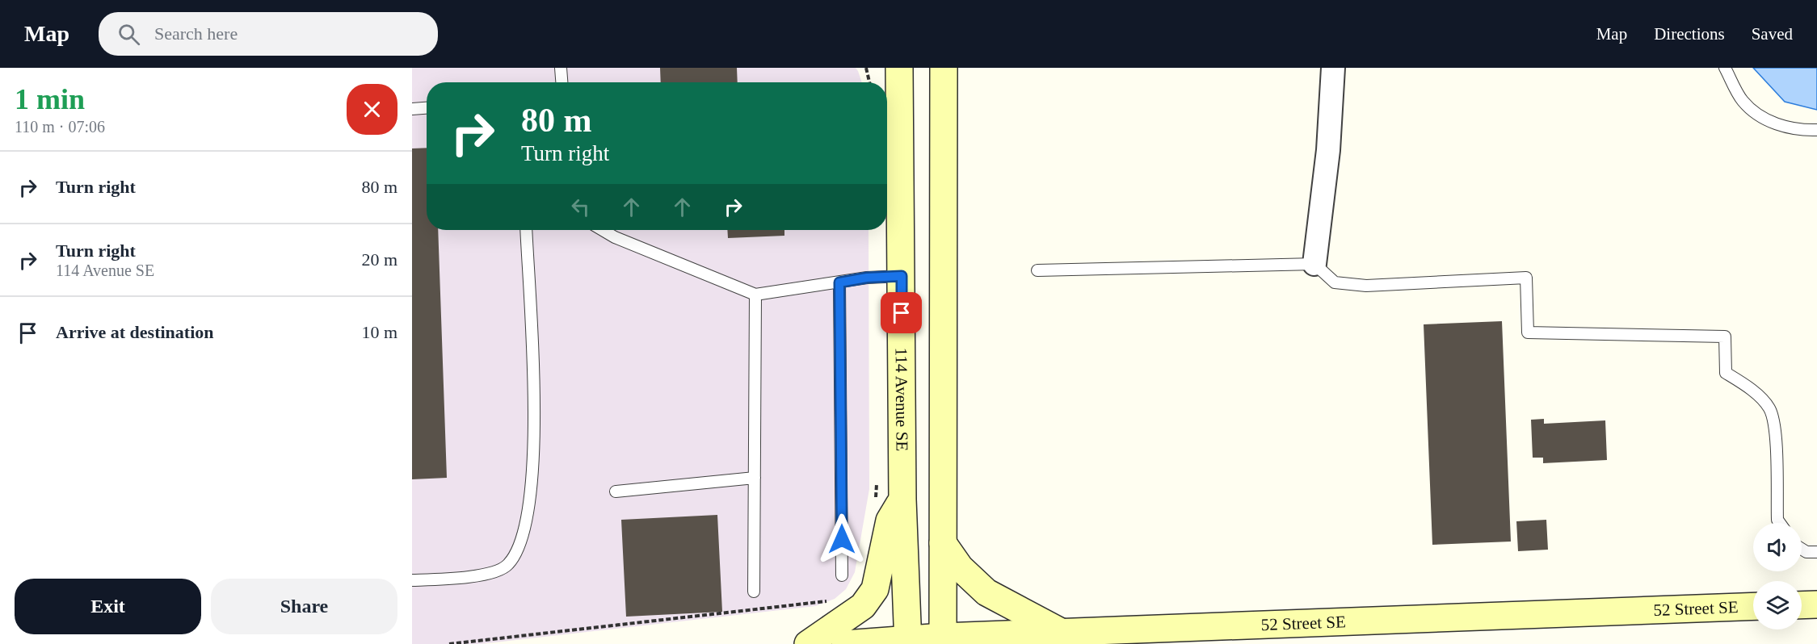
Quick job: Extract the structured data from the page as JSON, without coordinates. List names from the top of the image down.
{
  "streets": {
    "main road": ["114 Avenue SE", "52 Street SE"]
  },
  "crossings": [
    ["114 Avenue SE", "52 Street SE"]
  ],
  "page": {
    "header": "Map",
    "search": "Search here",
    "nav": ["Map", "Directions", "Saved"],
    "heading": ["1 min", "110 m · 07:06"],
    "turn": ["80 m", "Turn right"],
    "list": [
      {
        "name": "Turn right",
        "value": "80 m"
      },
      {
        "name": "Turn right",
        "note": "114 Avenue SE",
        "value": "20 m"
      },
      {
        "name": "Arrive at destination",
        "value": "10 m"
      }
    ],
    "buttons": ["Exit", "Share"]
  }
}
